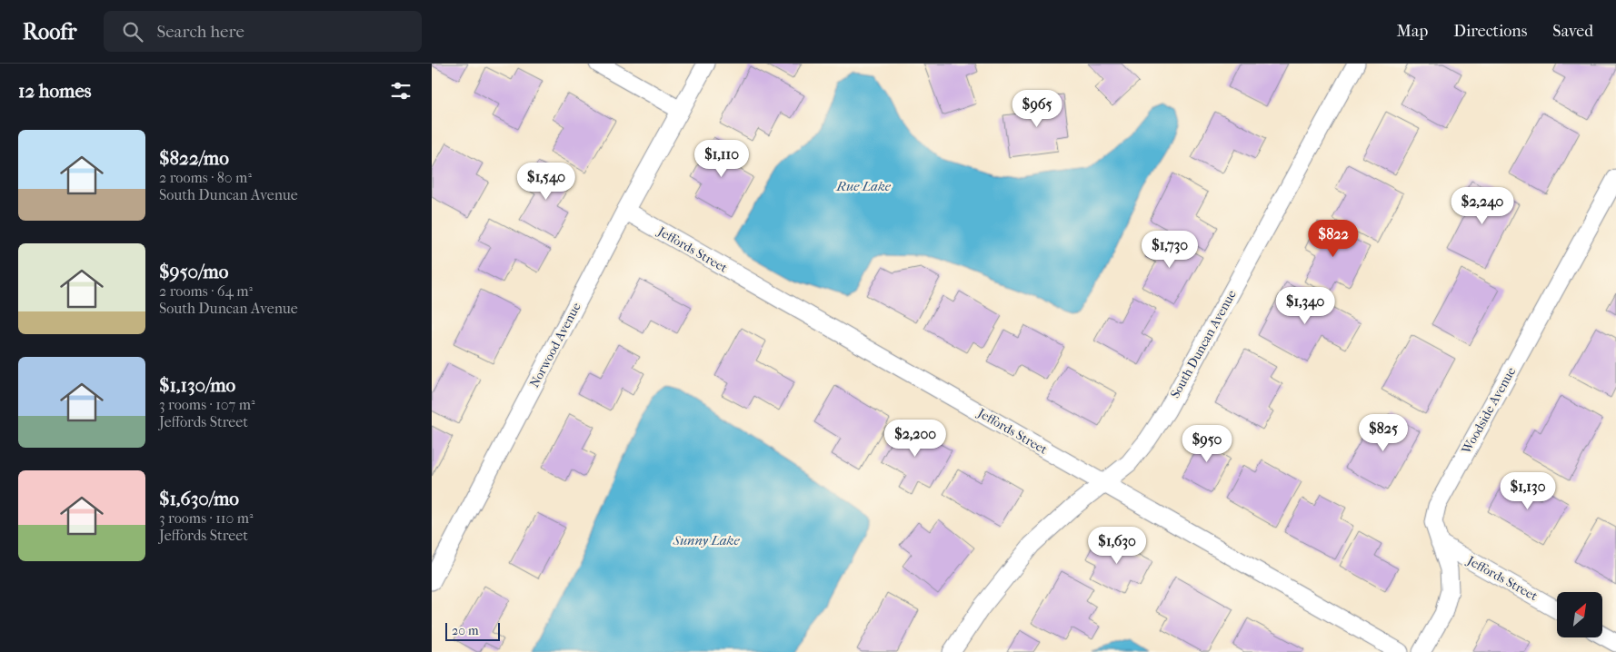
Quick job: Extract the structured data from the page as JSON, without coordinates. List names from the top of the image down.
{
  "streets": {
    "street": [
      "Jeffords Street",
      "South Duncan Avenue",
      "Norwood Avenue",
      "Woodside Avenue"
    ]
  },
  "crossings": [
    ["Jeffords Street", "South Duncan Avenue"],
    ["Jeffords Street", "Norwood Avenue"],
    ["Jeffords Street", "Woodside Avenue"]
  ],
  "water": ["Rue Lake", "Sunny Lake"],
  "scale_bar": "20 m",
  "north": "top right",
  "page": {
    "header": "Roofr",
    "search": "Search here",
    "nav": ["Map", "Directions", "Saved"],
    "heading": "12 homes",
    "price": [
      "$965",
      "$1,110",
      "$1,540",
      "$2,240",
      "$822",
      "$1,730",
      "$1,340",
      "$825",
      "$2,200",
      "$950",
      "$1,130",
      "$1,630"
    ],
    "list": [
      {
        "name": "$822/mo",
        "note": "2 rooms · 80 m² · South Duncan Avenue"
      },
      {
        "name": "$950/mo",
        "note": "2 rooms · 64 m² · South Duncan Avenue"
      },
      {
        "name": "$1,130/mo",
        "note": "3 rooms · 107 m² · Jeffords Street"
      },
      {
        "name": "$1,630/mo",
        "note": "3 rooms · 110 m² · Jeffords Street"
      }
    ],
    "scale": "20 m"
  }
}
